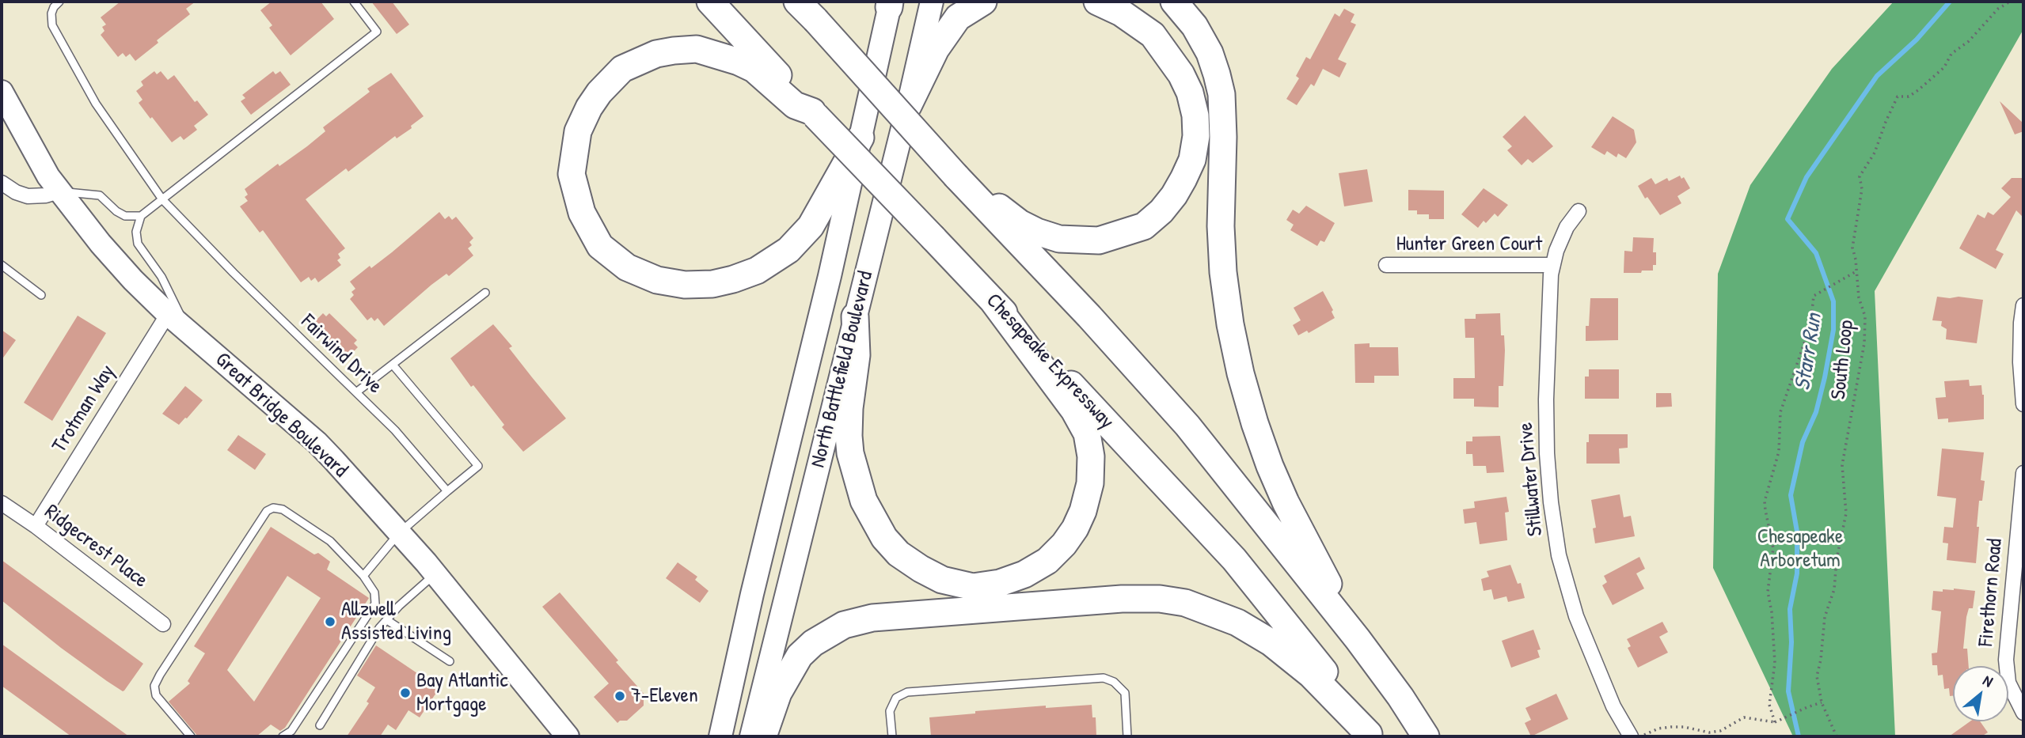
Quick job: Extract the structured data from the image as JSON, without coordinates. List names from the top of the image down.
{
  "streets": {
    "highway": ["Chesapeake Expressway"],
    "main road": ["North Battlefield Boulevard", "Great Bridge Boulevard"],
    "street": [
      "Hunter Green Court",
      "Trotman Way",
      "Stillwater Drive",
      "Ridgecrest Place",
      "Firethorn Road"
    ],
    "lane": ["Fairwind Drive"],
    "path": ["South Loop"]
  },
  "crossings": [
    ["Hunter Green Court", "Stillwater Drive"],
    ["Trotman Way", "Great Bridge Boulevard"],
    ["Trotman Way", "Ridgecrest Place"]
  ],
  "water": ["Starr Run"],
  "parks": ["Chesapeake Arboretum"],
  "places": ["Allzwell Assisted Living", "Bay Atlantic Mortgage", "7-Eleven"],
  "north": "top right"
}
